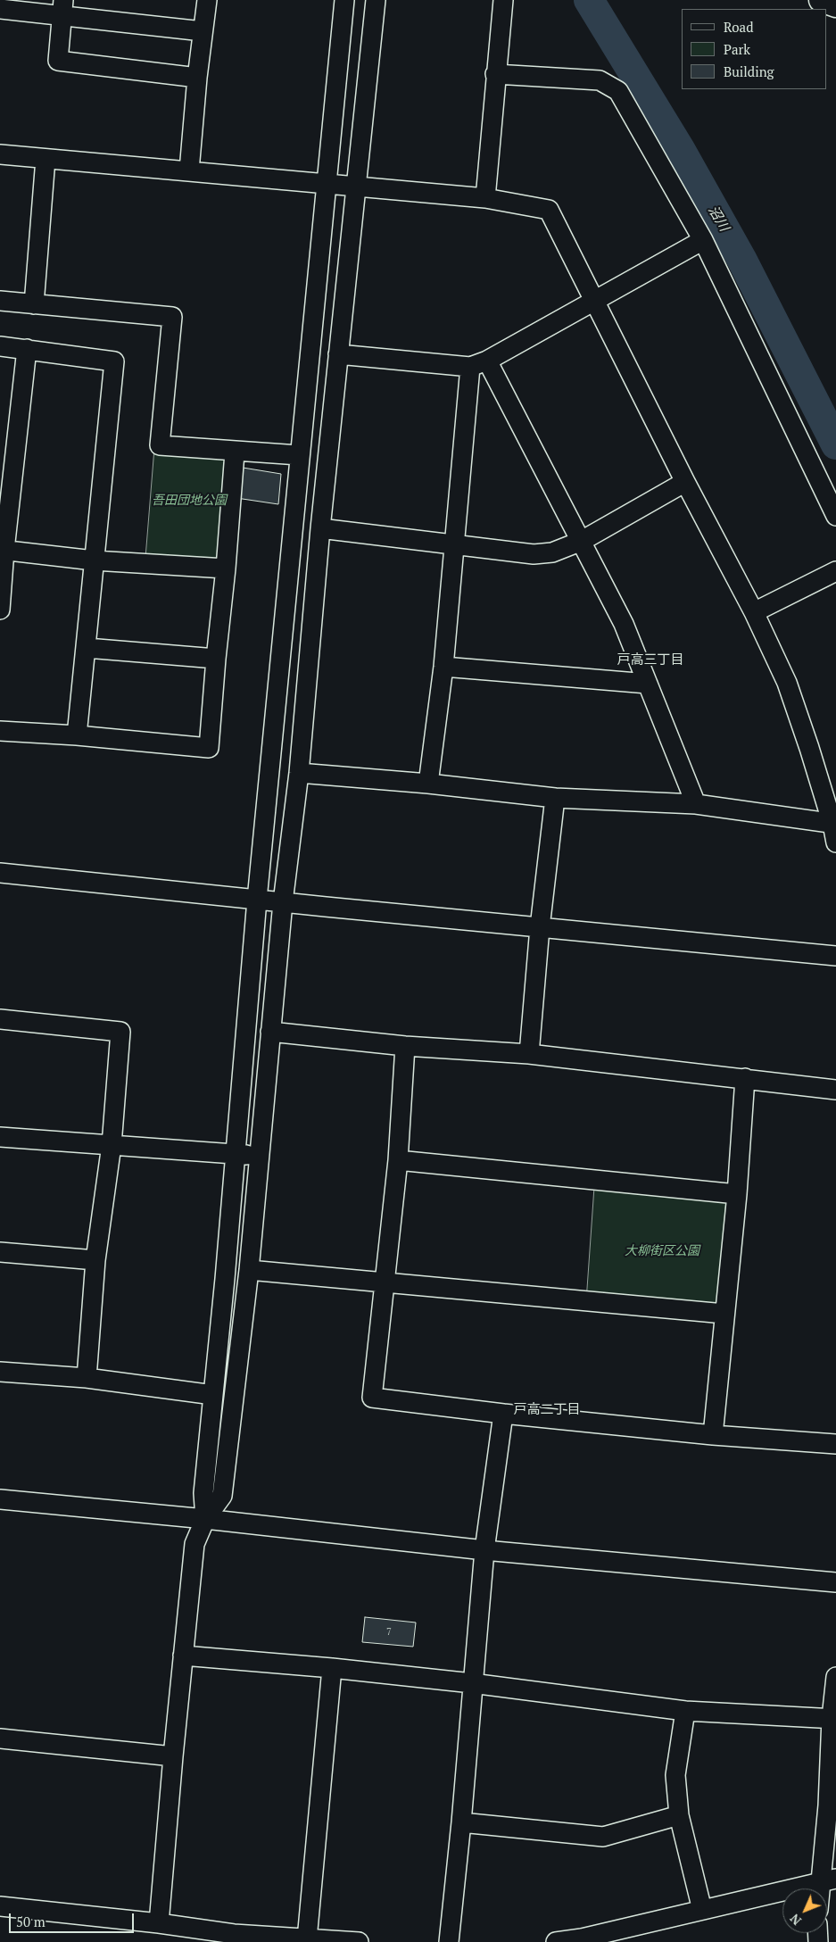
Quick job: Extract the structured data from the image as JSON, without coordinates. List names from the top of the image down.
{
  "districts": ["戸高三丁目", "戸高二丁目"],
  "water": ["沼川"],
  "parks": ["吾田団地公園", "大柳街区公園"],
  "house_numbers": ["7"],
  "legend": ["Road", "Park", "Building"],
  "scale_bar": "50 m",
  "north": "bottom left"
}
